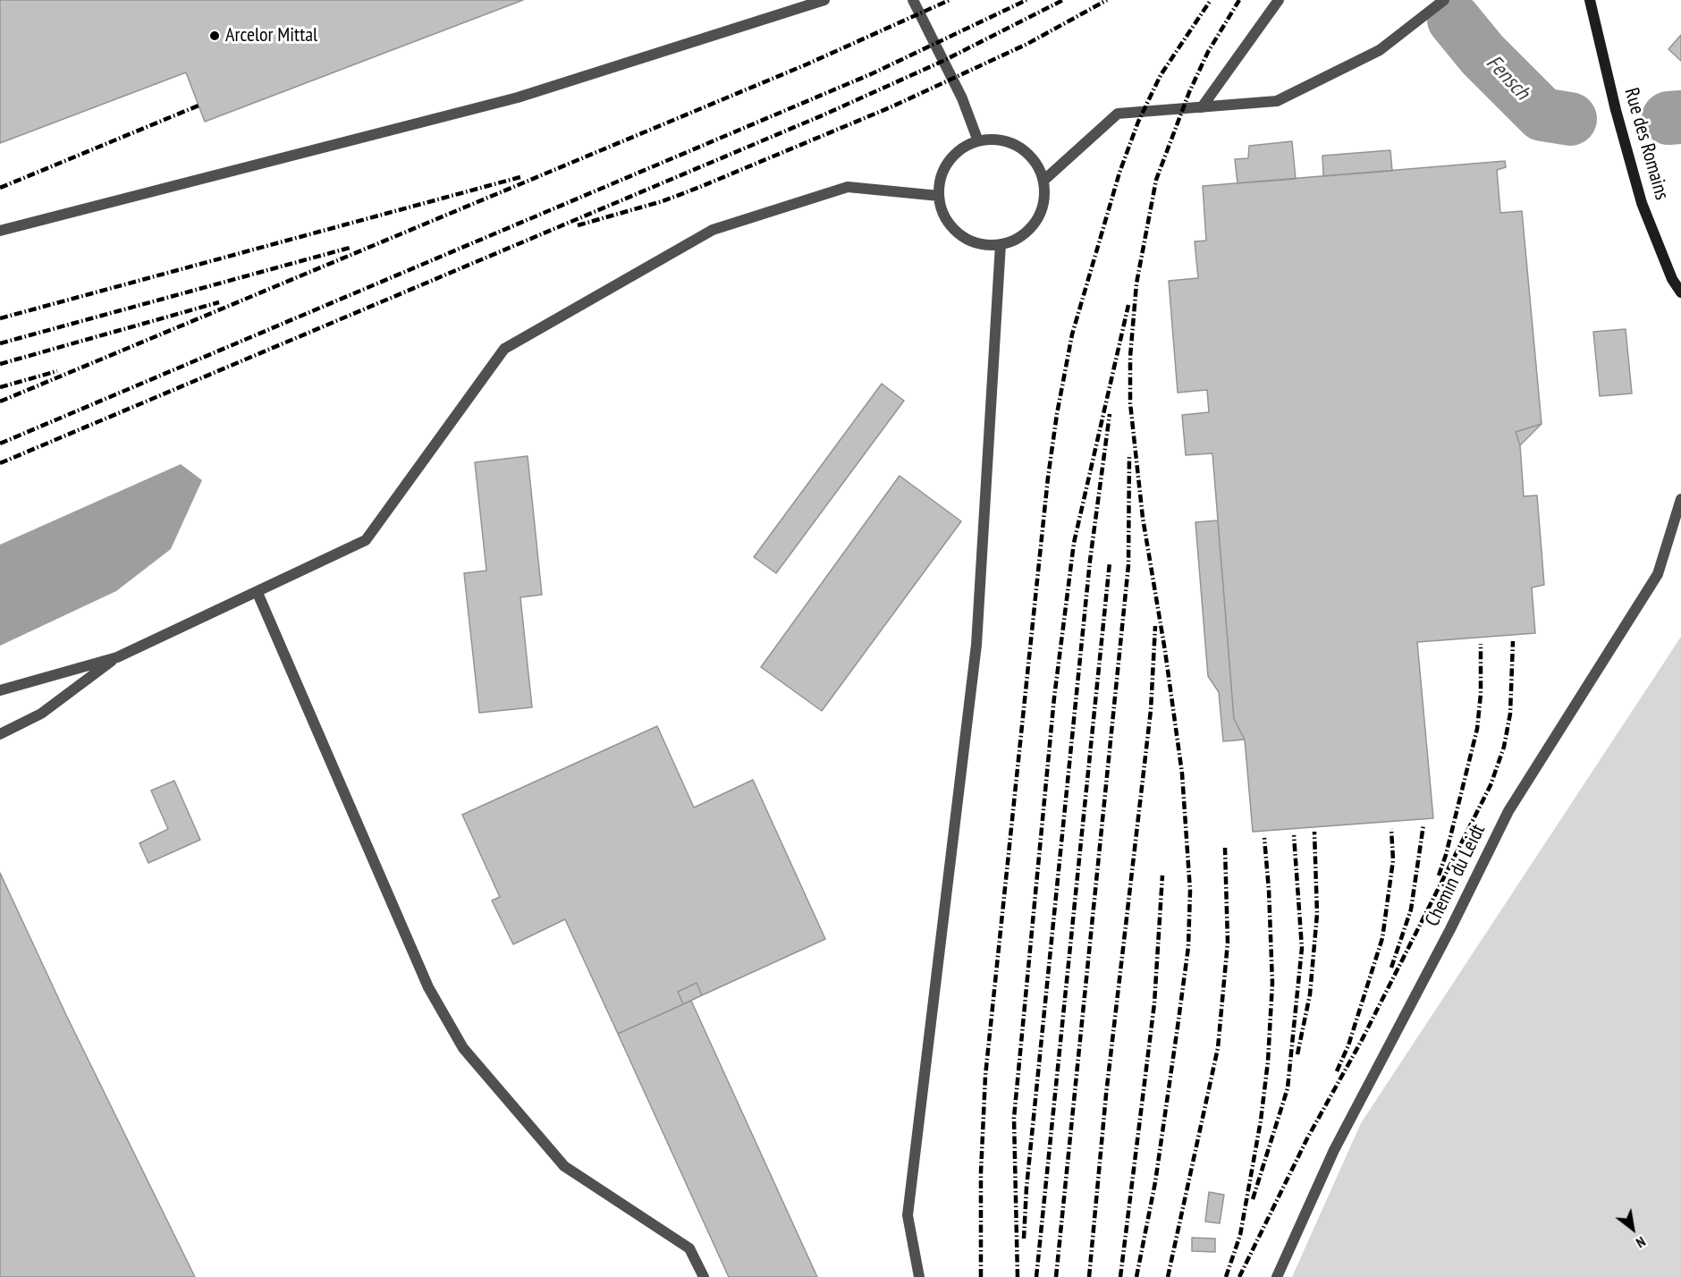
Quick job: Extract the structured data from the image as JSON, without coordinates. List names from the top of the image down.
{
  "streets": {
    "main road": ["Rue des Romains"],
    "street": ["Chemin du Leidt"]
  },
  "water": ["Fensch"],
  "places": ["Arcelor Mittal"],
  "north": "bottom right"
}
